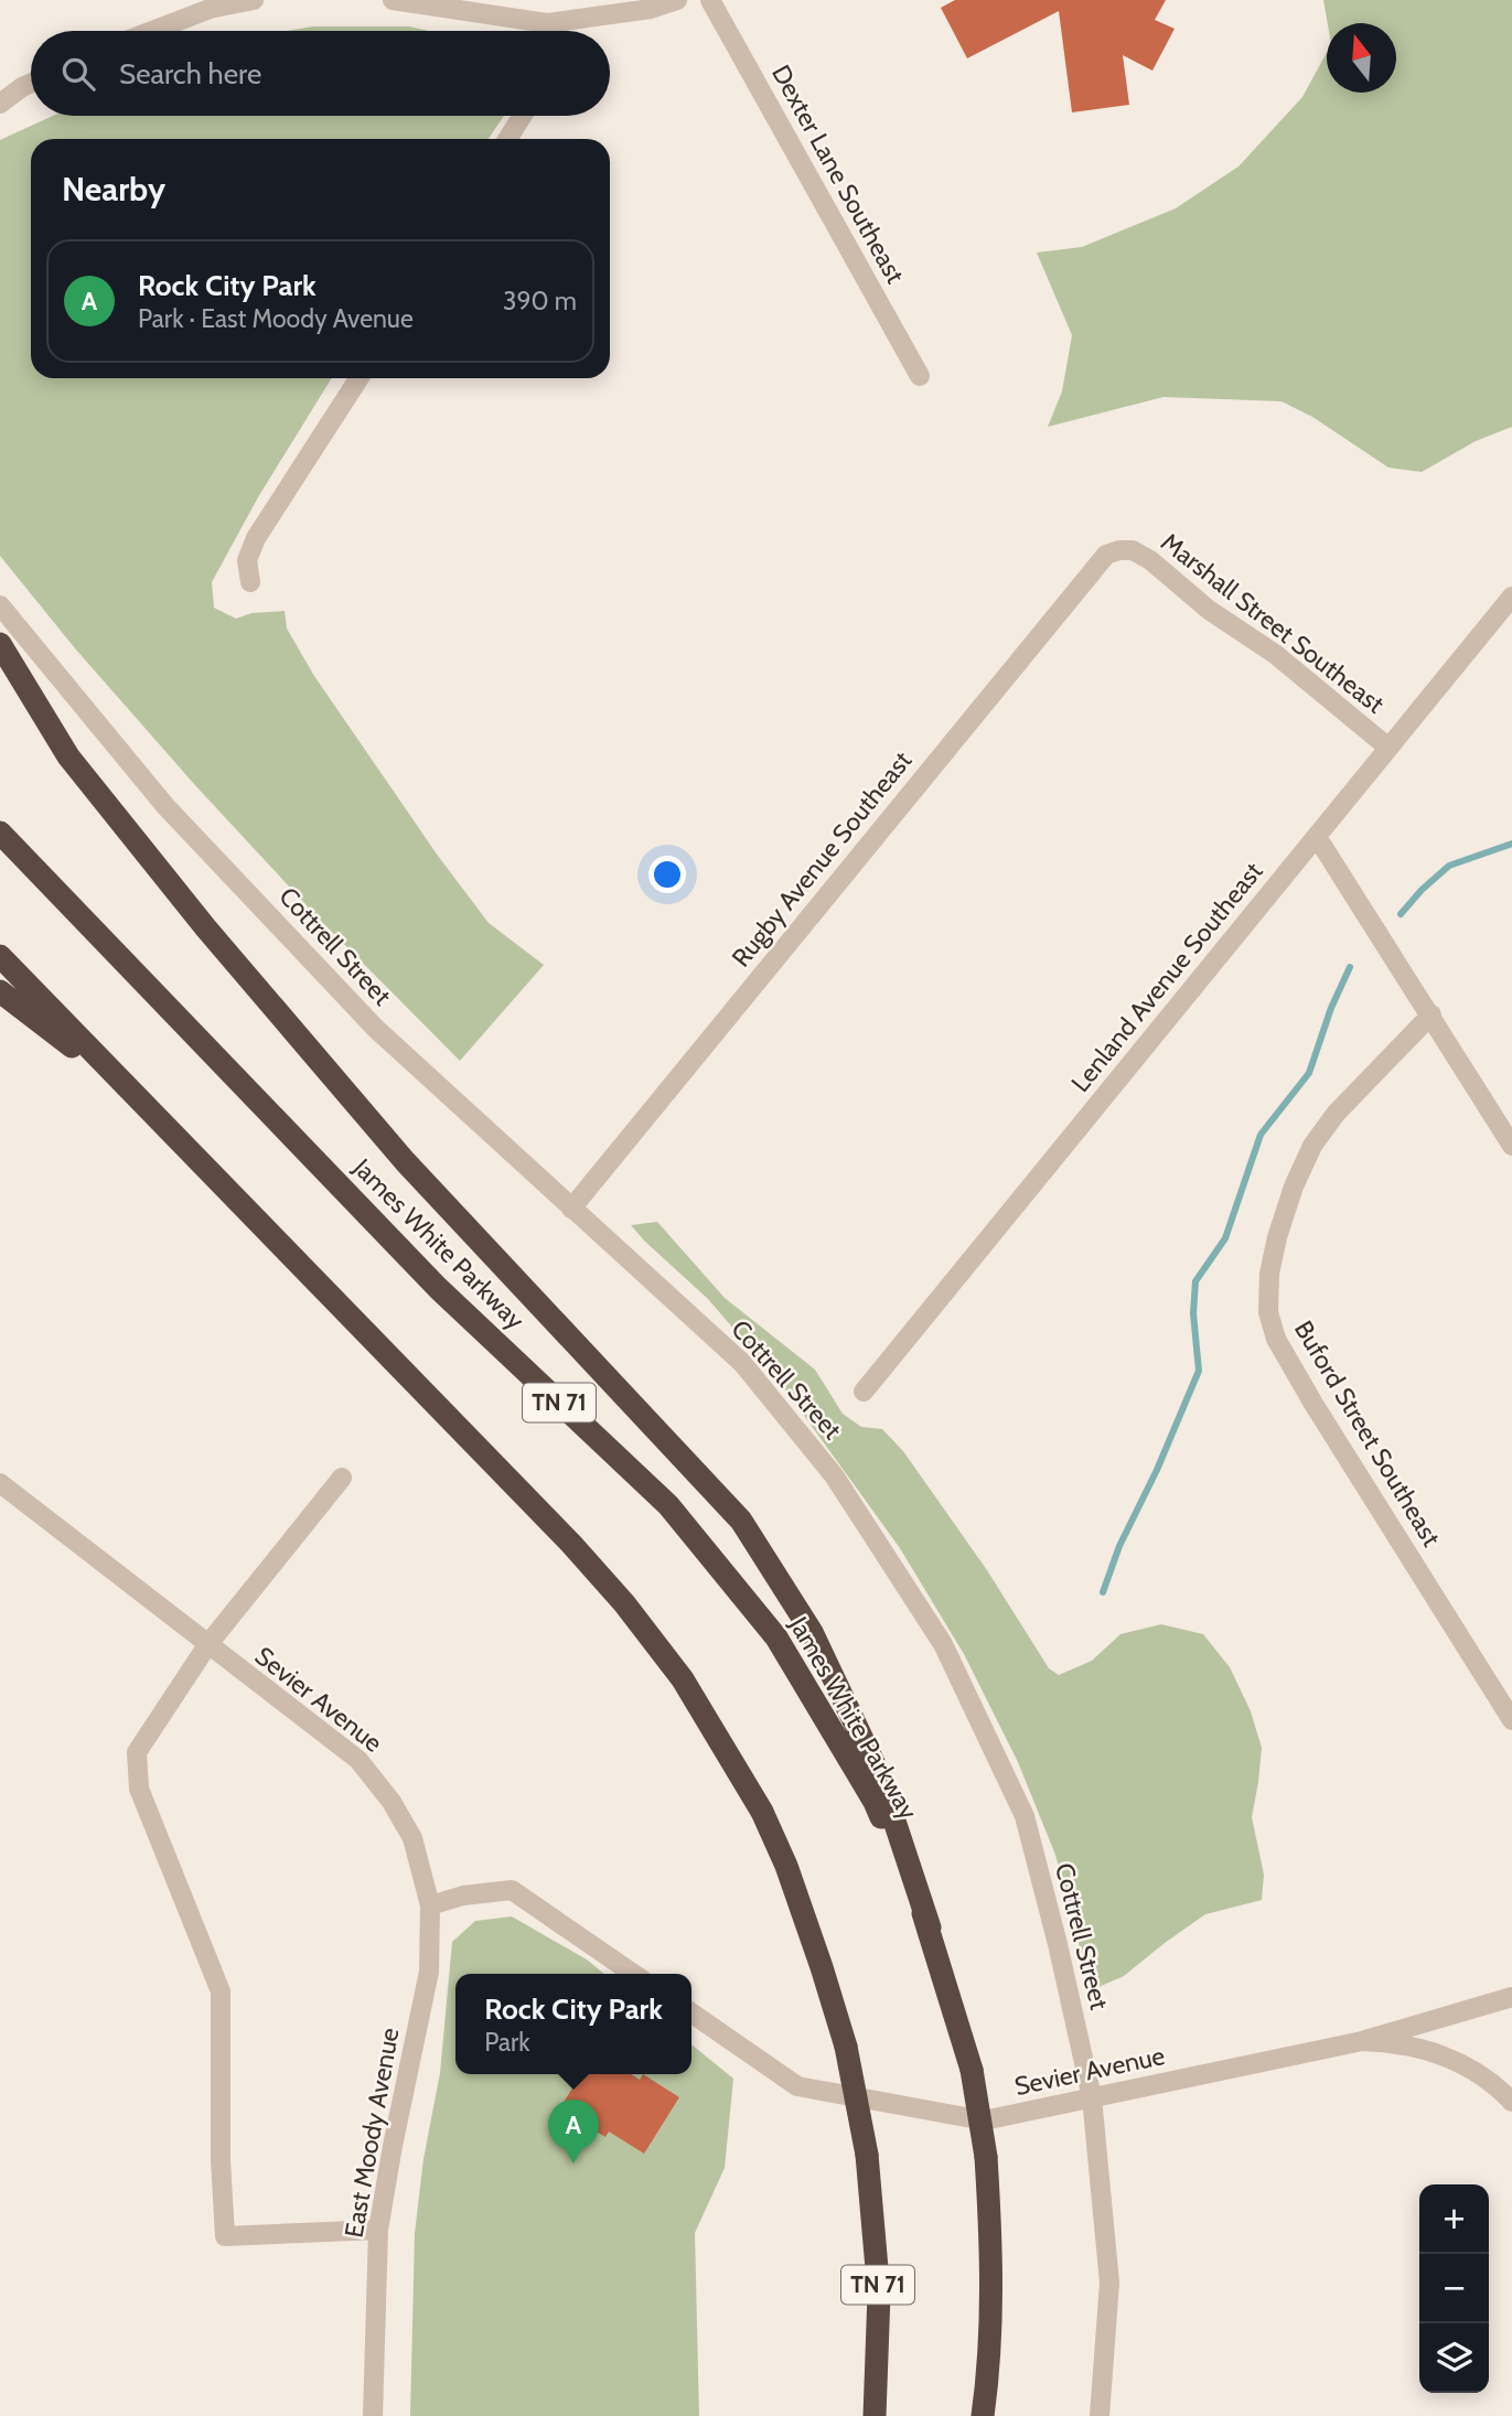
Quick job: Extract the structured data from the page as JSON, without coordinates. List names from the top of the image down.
{
  "streets": {
    "highway": ["James White Parkway", "TN 71"],
    "street": [
      "Dexter Lane Southeast",
      "Marshall Street Southeast",
      "Rugby Avenue Southeast",
      "Cottrell Street",
      "Lenland Avenue Southeast",
      "Buford Street Southeast",
      "Sevier Avenue",
      "East Moody Avenue"
    ]
  },
  "crossings": [
    ["Marshall Street Southeast", "Rugby Avenue Southeast"],
    ["Marshall Street Southeast", "Lenland Avenue Southeast"],
    ["Rugby Avenue Southeast", "Cottrell Street"],
    ["Cottrell Street", "Sevier Avenue"],
    ["Sevier Avenue", "East Moody Avenue"]
  ],
  "north": "top",
  "page": {
    "search": "Search here",
    "heading": "Nearby",
    "list": [
      {
        "mark": "A",
        "name": "Rock City Park",
        "note": "Park · East Moody Avenue",
        "value": "390 m"
      }
    ],
    "popup": ["Rock City Park", "Park"],
    "pins": "A",
    "map_buttons": ["+", "−"]
  }
}
